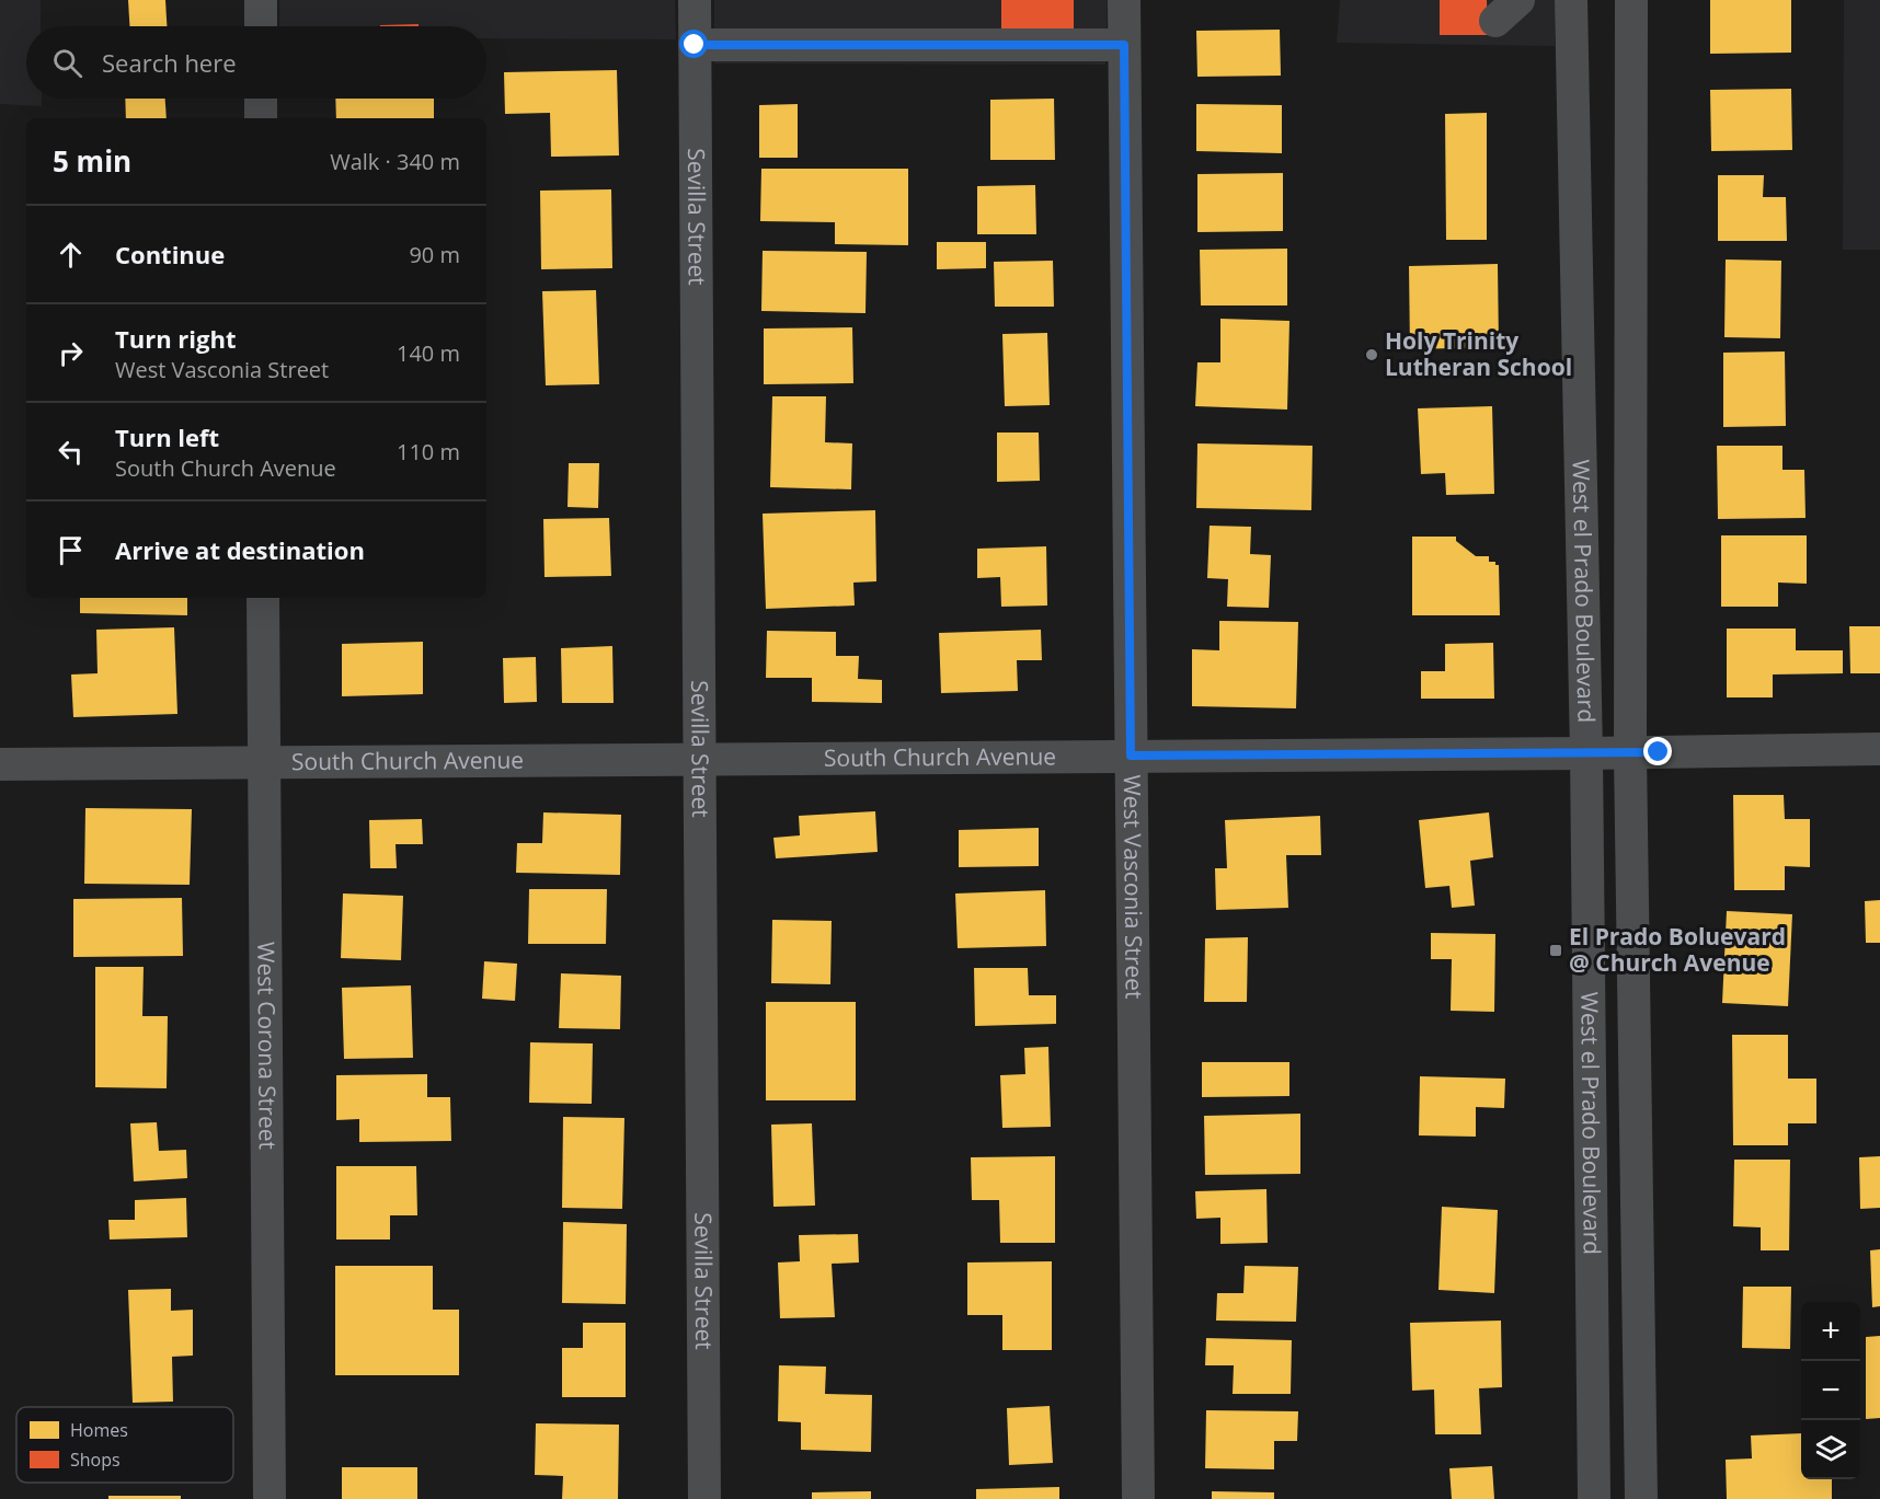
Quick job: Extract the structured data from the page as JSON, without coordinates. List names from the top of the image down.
{
  "streets": {
    "street": [
      "Sevilla Street",
      "West el Prado Boulevard",
      "South Church Avenue",
      "West Vasconia Street",
      "West Corona Street"
    ]
  },
  "crossings": [
    ["Sevilla Street", "South Church Avenue"],
    ["West el Prado Boulevard", "South Church Avenue"],
    ["South Church Avenue", "West Vasconia Street"],
    ["South Church Avenue", "West Corona Street"]
  ],
  "places": {
    "other": ["Holy Trinity Lutheran School"],
    "transit": ["El Prado Boluevard @ Church Avenue"]
  },
  "legend": ["Homes", "Shops"],
  "page": {
    "search": "Search here",
    "heading": ["5 min", "Walk · 340 m"],
    "list": [
      ["Continue", "90 m"],
      ["Turn right", "West Vasconia Street", "140 m"],
      ["Turn left", "South Church Avenue", "110 m"],
      "Arrive at destination"
    ],
    "map_buttons": ["+", "−"]
  }
}
